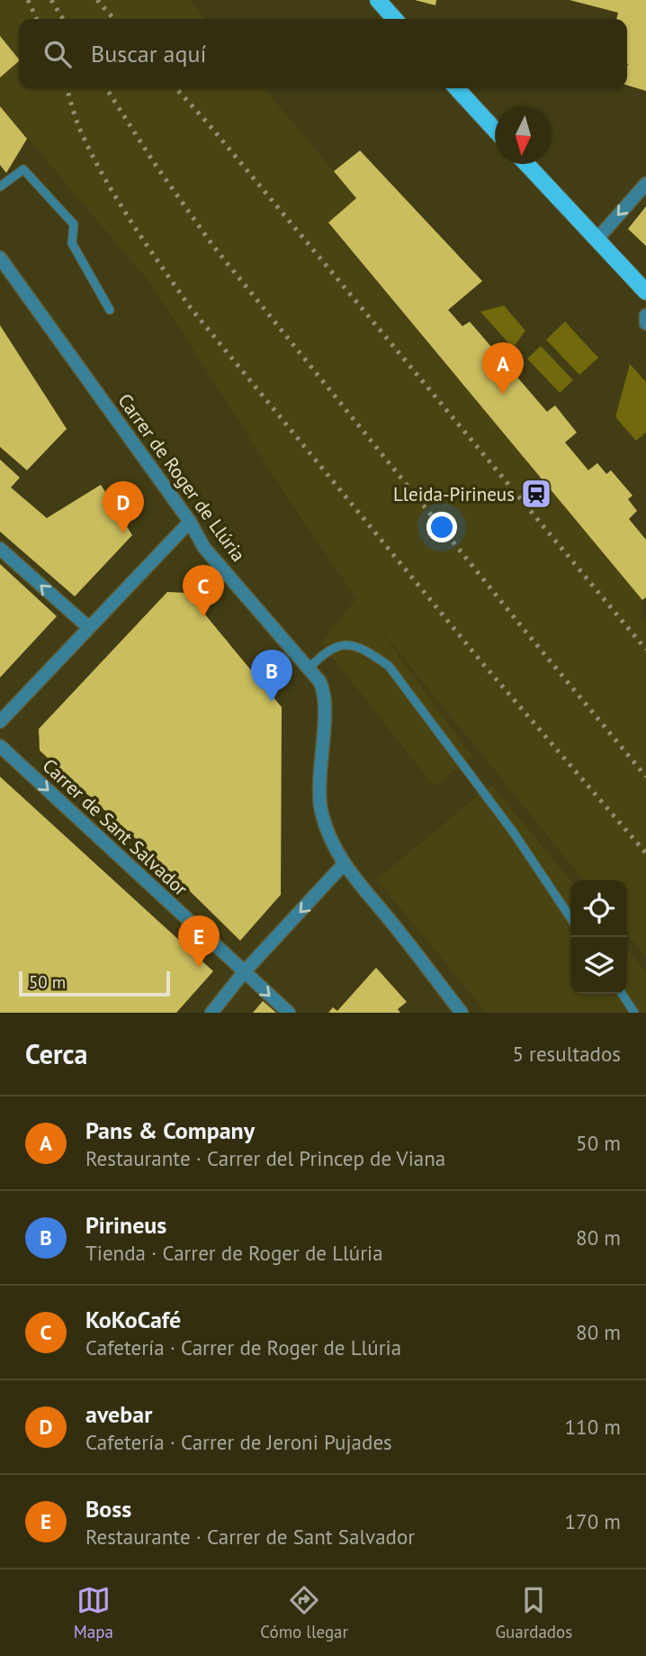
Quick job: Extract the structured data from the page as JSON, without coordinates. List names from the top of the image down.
{
  "streets": {
    "street": ["Carrer de Roger de Llúria", "Carrer de Sant Salvador"]
  },
  "one_way": ["Carrer de Sant Salvador"],
  "places": {
    "station": ["Lleida-Pirineus"]
  },
  "scale_bar": "50 m",
  "north": "bottom",
  "page": {
    "search": "Buscar aquí",
    "pins": [
      "A",
      "D",
      "C",
      "B",
      "E"
    ],
    "scale": "50 m",
    "heading": ["Cerca", "5 resultados"],
    "list": [
      {
        "mark": "A",
        "name": "Pans & Company",
        "note": "Restaurante · Carrer del Princep de Viana",
        "value": "50 m"
      },
      {
        "mark": "B",
        "name": "Pirineus",
        "note": "Tienda · Carrer de Roger de Llúria",
        "value": "80 m"
      },
      {
        "mark": "C",
        "name": "KoKoCafé",
        "note": "Cafetería · Carrer de Roger de Llúria",
        "value": "80 m"
      },
      {
        "mark": "D",
        "name": "avebar",
        "note": "Cafetería · Carrer de Jeroni Pujades",
        "value": "110 m"
      },
      {
        "mark": "E",
        "name": "Boss",
        "note": "Restaurante · Carrer de Sant Salvador",
        "value": "170 m"
      }
    ],
    "nav": ["Mapa", "Cómo llegar", "Guardados"]
  }
}
